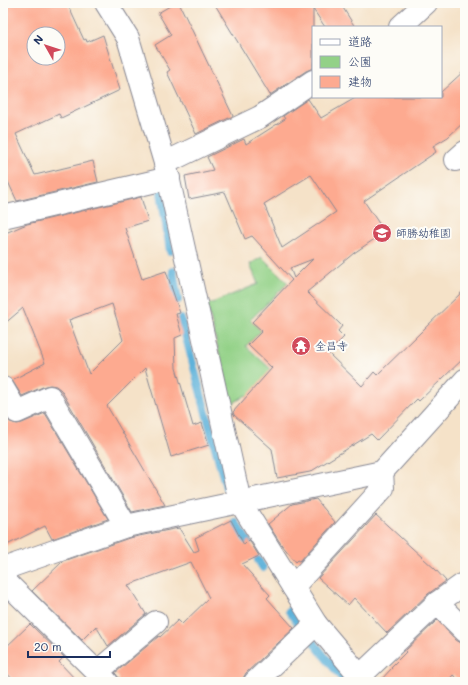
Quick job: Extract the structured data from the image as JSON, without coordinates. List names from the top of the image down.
{
  "places": {
    "school or university": ["師勝幼稚園"],
    "temple": ["全昌寺"]
  },
  "legend": ["道路", "公園", "建物"],
  "scale_bar": "20 m",
  "north": "top left"
}
